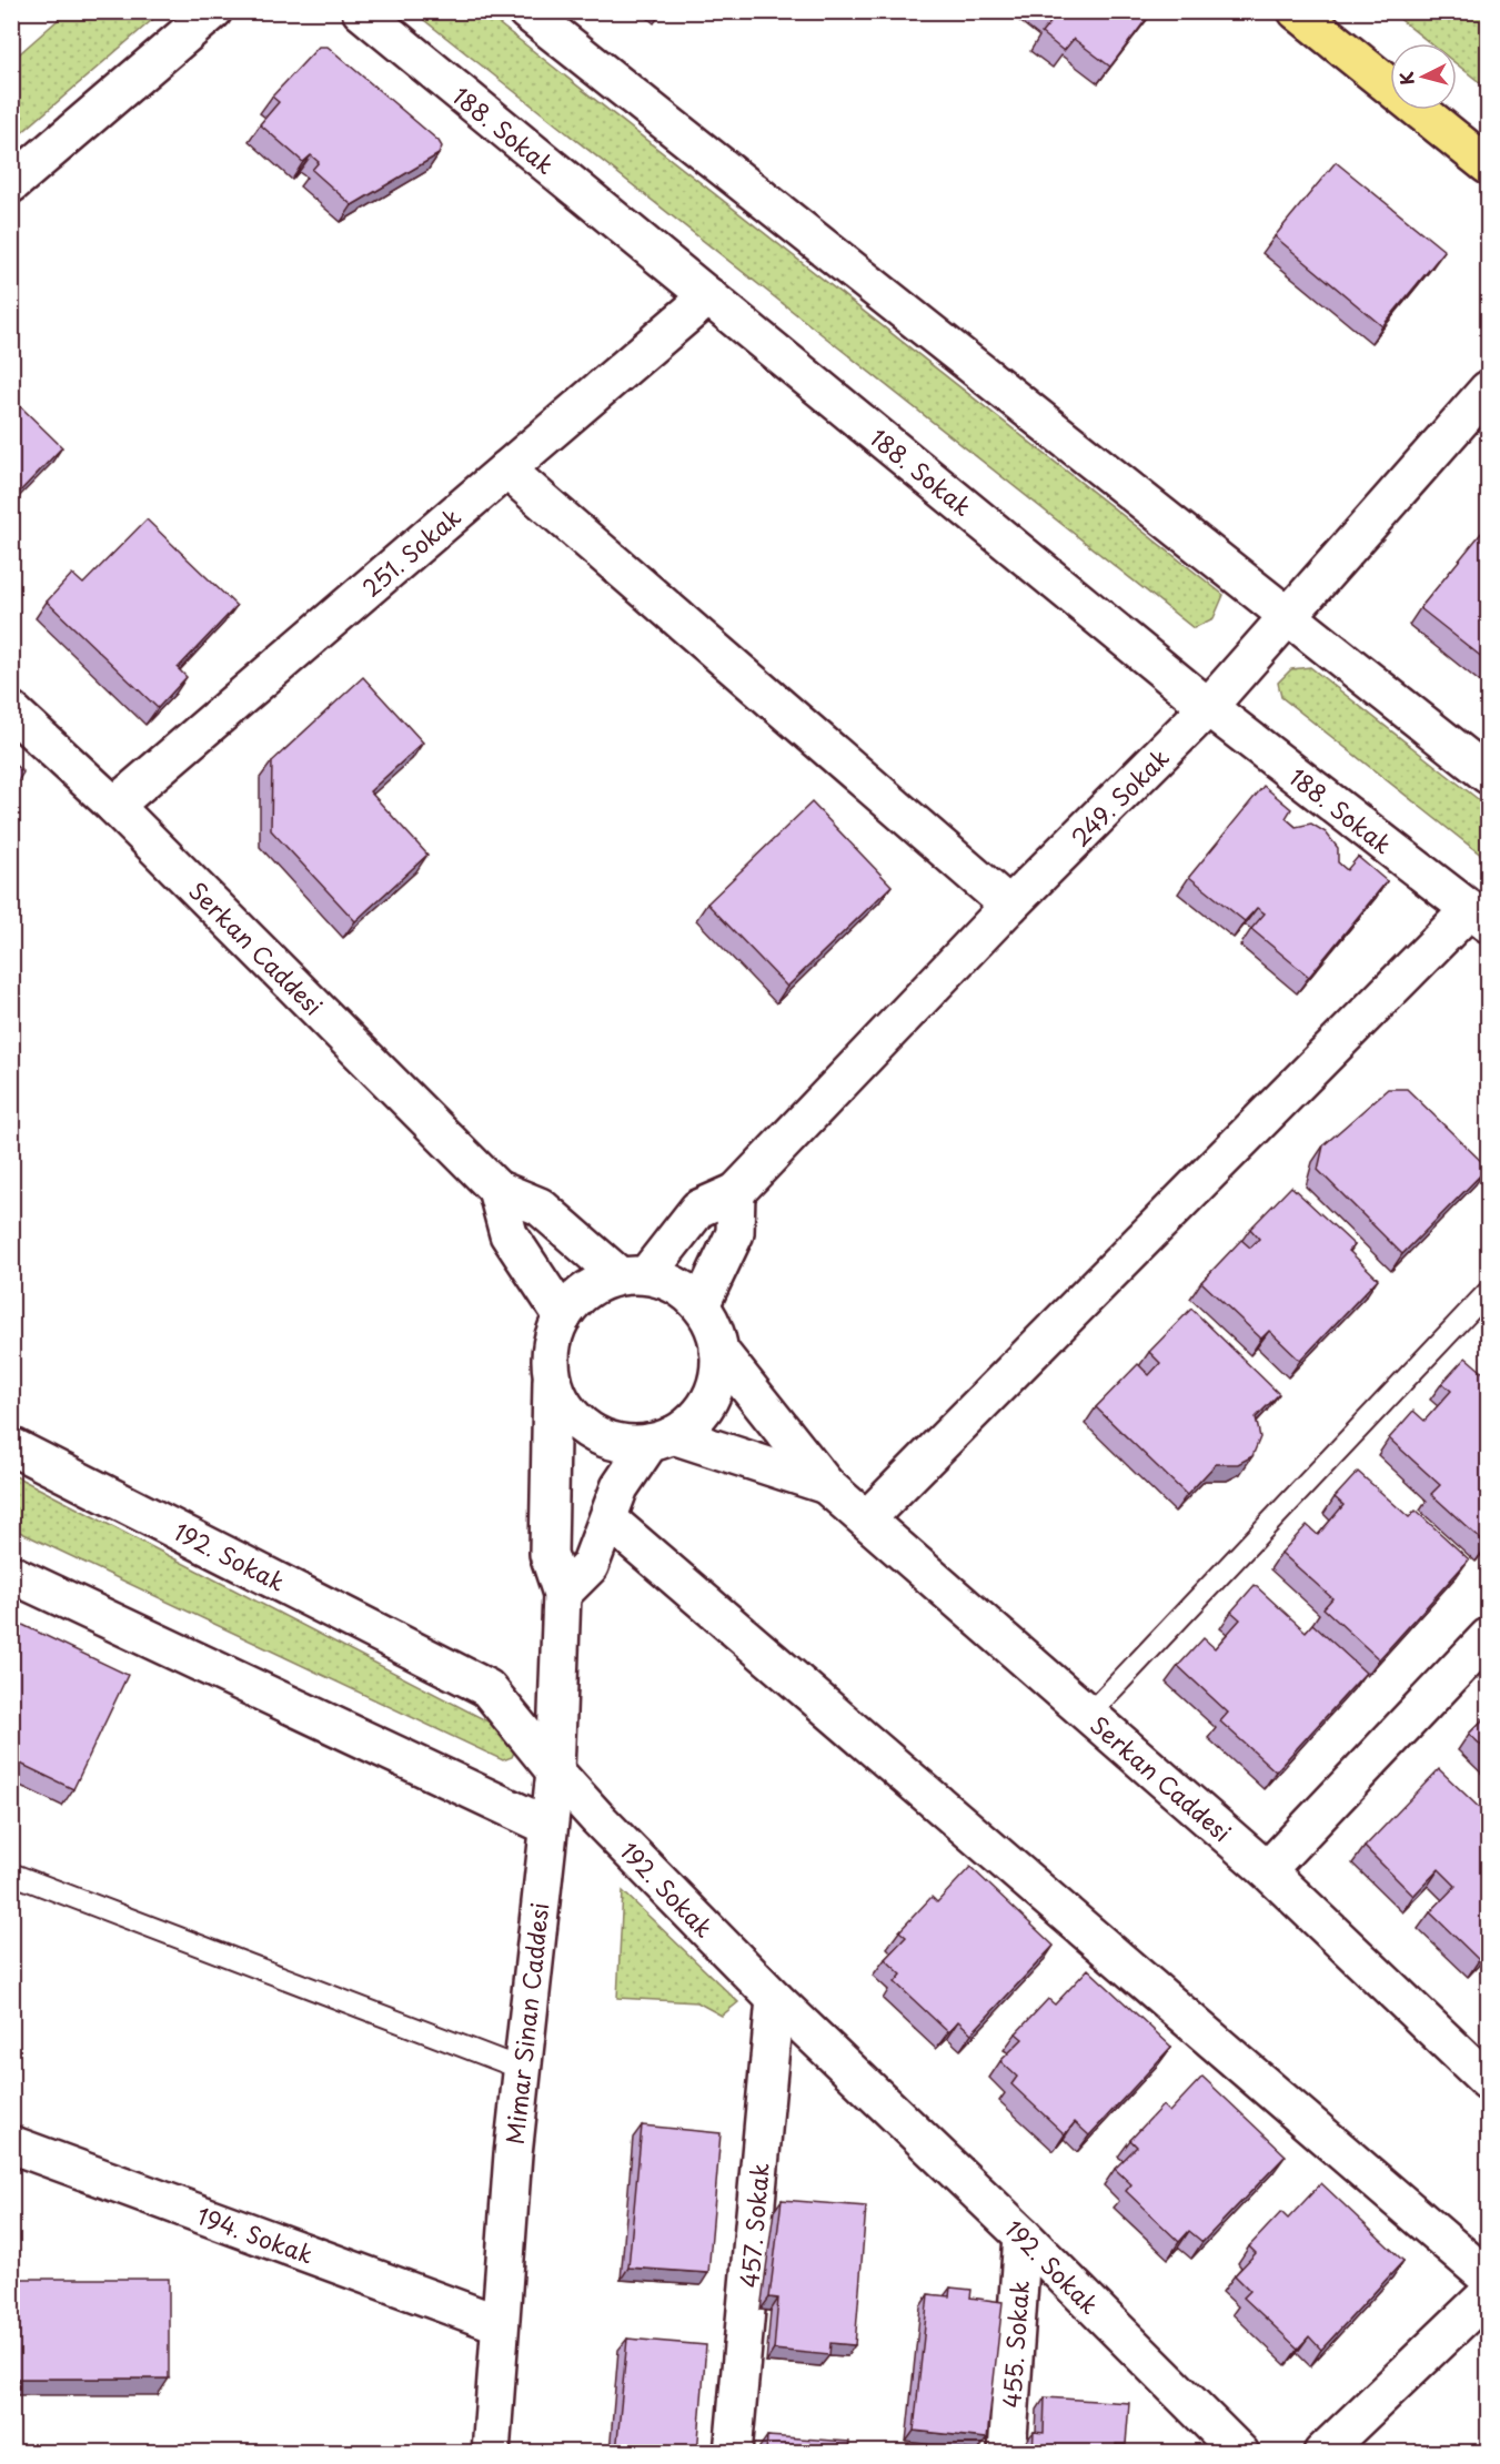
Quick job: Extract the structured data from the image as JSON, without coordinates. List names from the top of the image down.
{
  "streets": {
    "street": [
      "188. Sokak",
      "251. Sokak",
      "249. Sokak",
      "Serkan Caddesi",
      "192. Sokak",
      "Mimar Sinan Caddesi",
      "457. Sokak",
      "194. Sokak",
      "455. Sokak"
    ]
  },
  "crossings": [
    ["188. Sokak", "251. Sokak"],
    ["188. Sokak", "249. Sokak"],
    ["251. Sokak", "Serkan Caddesi"],
    ["Serkan Caddesi", "Mimar Sinan Caddesi"],
    ["192. Sokak", "Mimar Sinan Caddesi"],
    ["192. Sokak", "457. Sokak"],
    ["192. Sokak", "455. Sokak"],
    ["Mimar Sinan Caddesi", "194. Sokak"]
  ],
  "north": "left"
}
